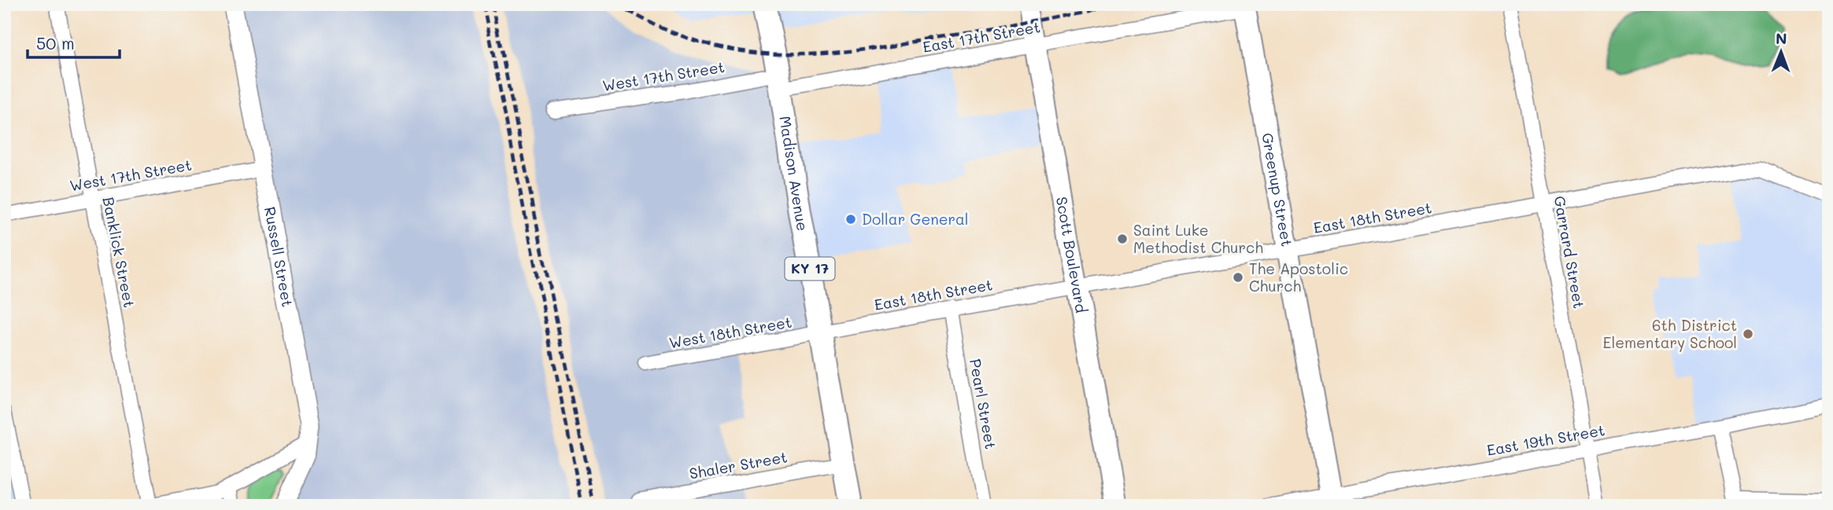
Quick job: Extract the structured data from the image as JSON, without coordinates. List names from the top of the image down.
{
  "streets": {
    "main road": [
      "Madison Avenue",
      "Greenup Street",
      "Scott Boulevard",
      "KY 17"
    ],
    "street": [
      "East 17th Street",
      "West 17th Street",
      "East 18th Street",
      "Banklick Street",
      "Garrard Street",
      "Russell Street",
      "West 18th Street",
      "Pearl Street",
      "East 19th Street",
      "Shaler Street"
    ]
  },
  "crossings": [
    ["East 17th Street", "West 17th Street"],
    ["East 17th Street", "Madison Avenue"],
    ["East 17th Street", "Greenup Street"],
    ["East 17th Street", "Scott Boulevard"],
    ["West 17th Street", "Madison Avenue"],
    ["West 17th Street", "Banklick Street"],
    ["West 17th Street", "Russell Street"],
    ["Madison Avenue", "East 18th Street"],
    ["Madison Avenue", "West 18th Street"],
    ["Madison Avenue", "Shaler Street"],
    ["Greenup Street", "East 18th Street"],
    ["Greenup Street", "East 19th Street"],
    ["East 18th Street", "Garrard Street"],
    ["East 18th Street", "Scott Boulevard"],
    ["East 18th Street", "West 18th Street"],
    ["East 18th Street", "Pearl Street"],
    ["Garrard Street", "East 19th Street"]
  ],
  "places": [
    "Dollar General",
    "Saint Luke Methodist Church",
    "The Apostolic Church",
    "6th District Elementary School"
  ],
  "scale_bar": "50 m",
  "north": "top"
}
